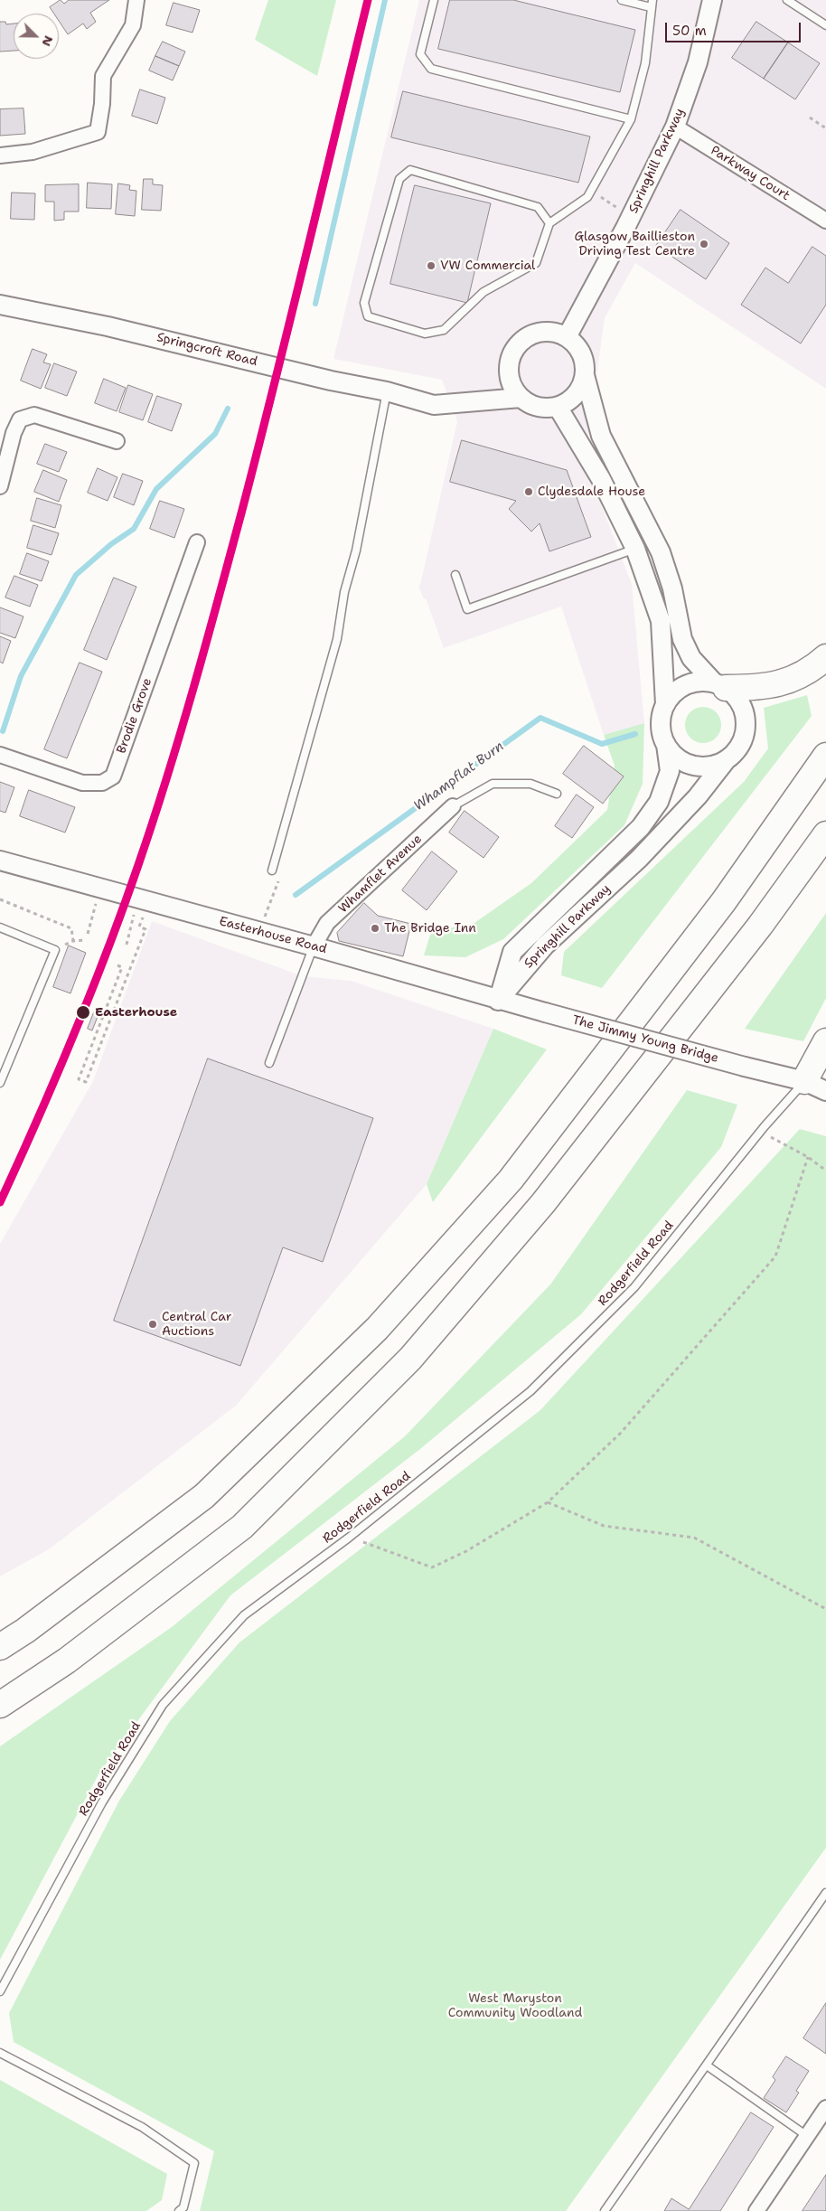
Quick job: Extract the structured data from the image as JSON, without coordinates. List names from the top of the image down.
{
  "streets": {
    "street": [
      "Springhill Parkway",
      "Parkway Court",
      "Springcroft Road",
      "Brodie Grove",
      "Whamflet Avenue",
      "Easterhouse Road",
      "The Jimmy Young Bridge"
    ],
    "lane": ["Rodgerfield Road"]
  },
  "crossings": [
    ["Springhill Parkway", "Parkway Court"],
    ["Springhill Parkway", "Springcroft Road"],
    ["Springhill Parkway", "Easterhouse Road"],
    ["Whamflet Avenue", "Easterhouse Road"],
    ["Easterhouse Road", "The Jimmy Young Bridge"],
    ["The Jimmy Young Bridge", "Rodgerfield Road"]
  ],
  "water": ["Whampflat Burn"],
  "parks": ["West Maryston Community Woodland"],
  "places": [
    "Glasgow Baillieston Driving Test Centre",
    "VW Commercial",
    "Clydesdale House",
    "The Bridge Inn",
    "Easterhouse",
    "Central Car Auctions"
  ],
  "scale_bar": "50 m",
  "north": "bottom right"
}
